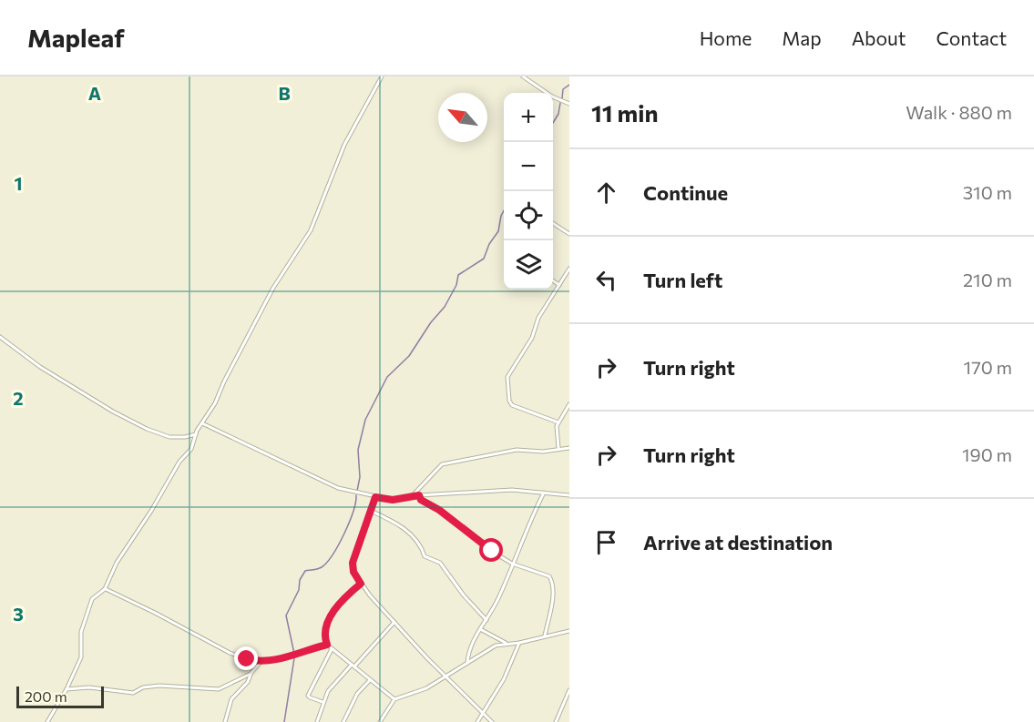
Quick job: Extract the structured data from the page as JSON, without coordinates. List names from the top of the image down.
{
  "scale_bar": "200 m",
  "north": "top left",
  "page": {
    "header": "Mapleaf",
    "nav": [
      "Home",
      "Map",
      "About",
      "Contact"
    ],
    "heading": ["11 min", "Walk · 880 m"],
    "map_buttons": ["+", "−"],
    "list": [
      ["Continue", "310 m"],
      ["Turn left", "210 m"],
      ["Turn right", "170 m"],
      ["Turn right", "190 m"],
      "Arrive at destination"
    ],
    "scale": "200 m"
  },
  "grid": {
    "columns": ["A", "B"],
    "rows": ["1", "2", "3"]
  }
}
